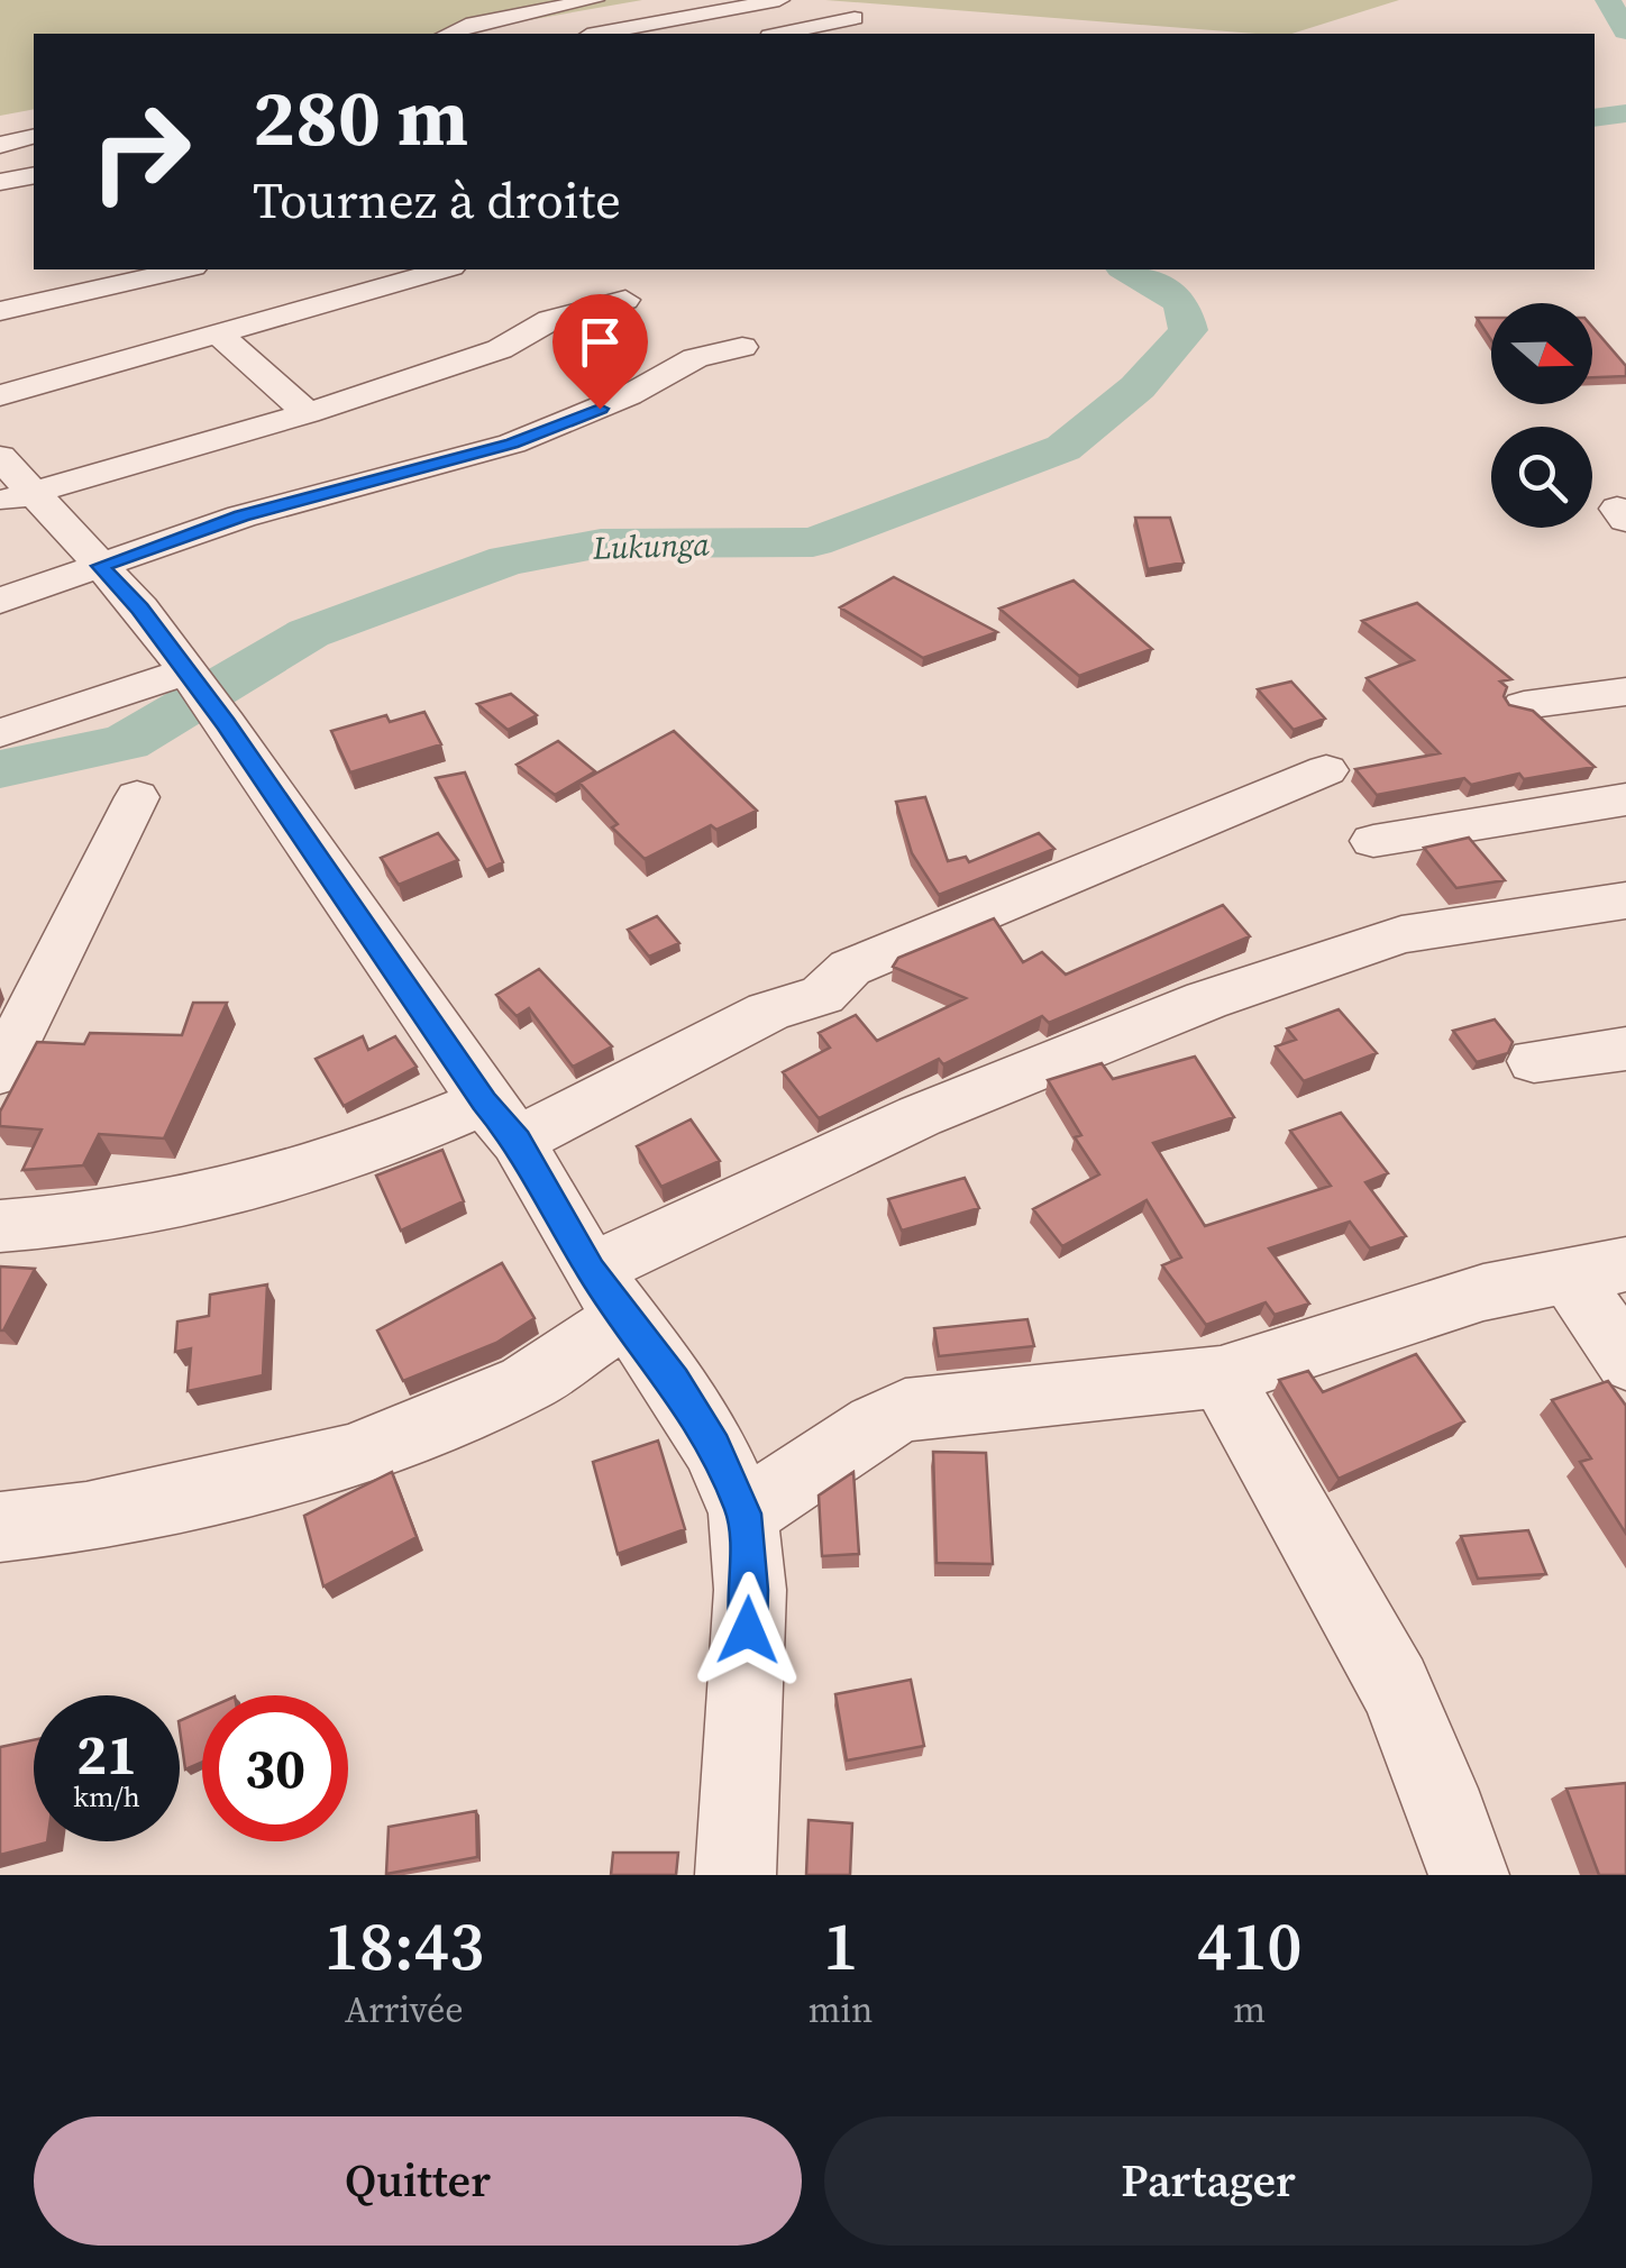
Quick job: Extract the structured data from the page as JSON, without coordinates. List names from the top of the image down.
{
  "water": ["Lukunga"],
  "north": "right",
  "page": {
    "turn": ["280 m", "Tournez à droite"],
    "speed": "21 km/h",
    "limit": "30",
    "eta": [
      "18:43",
      "Arrivée",
      "1",
      "min",
      "410",
      "m"
    ],
    "buttons": ["Quitter", "Partager"]
  }
}
